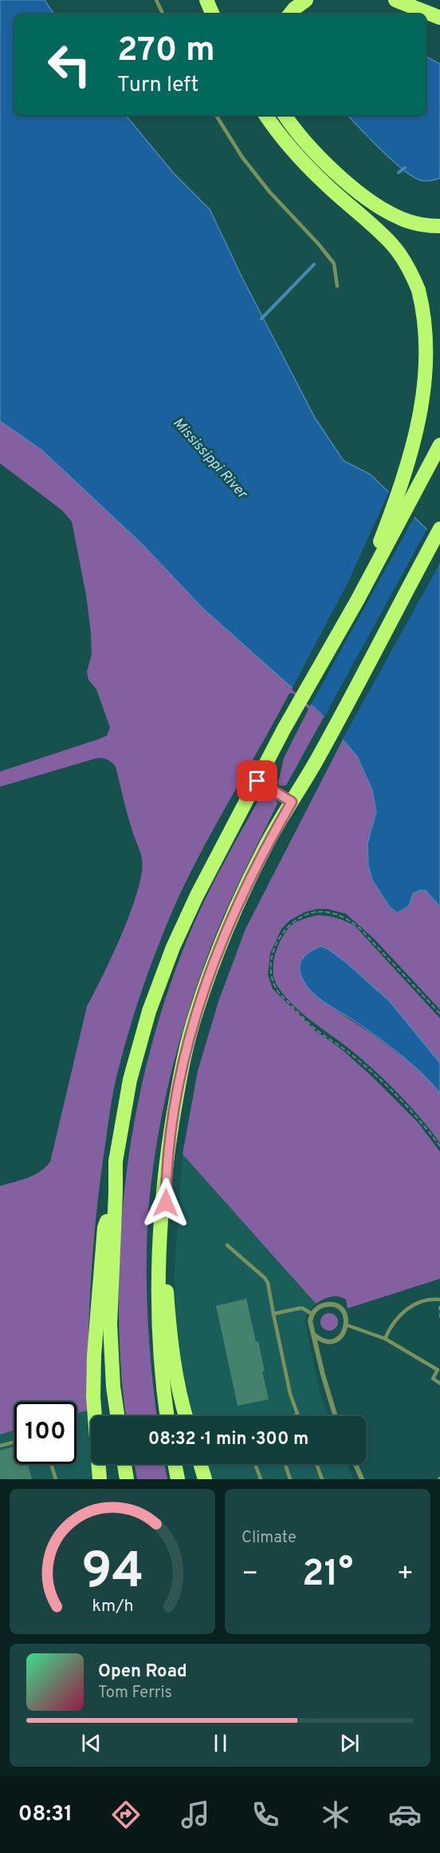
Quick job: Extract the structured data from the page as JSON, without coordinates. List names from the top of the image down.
{
  "water": ["Mississippi River"],
  "page": {
    "turn": ["270 m", "Turn left"],
    "limit": "100",
    "trip": "08:32 · 1 min · 300 m",
    "tile": "Climate",
    "heat": ["−", "21°", "+"],
    "song": ["Open Road", "Tom Ferris"],
    "tabs": "08:31",
    "gauge": ["94", "km/h"]
  }
}
